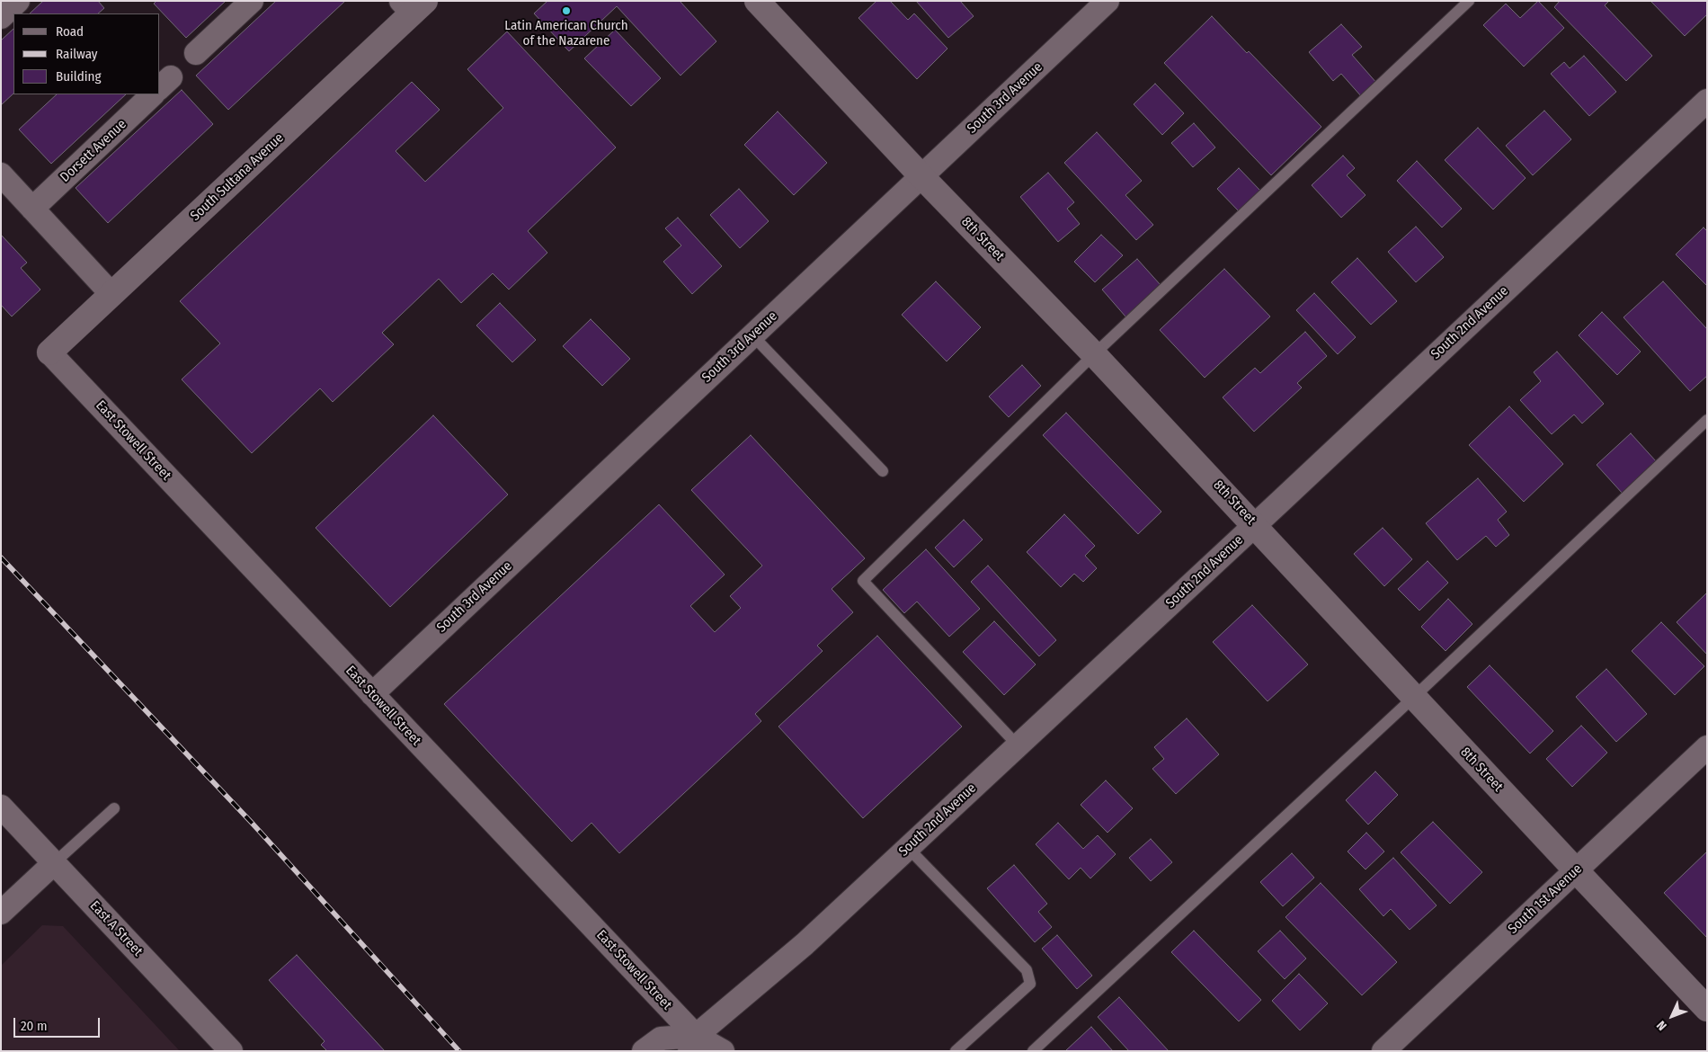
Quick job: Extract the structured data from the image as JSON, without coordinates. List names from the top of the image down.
{
  "streets": {
    "street": [
      "South 3rd Avenue",
      "Dorsett Avenue",
      "South Sultana Avenue",
      "8th Street",
      "South 2nd Avenue",
      "East Stowell Street",
      "South 1st Avenue",
      "East A Street"
    ]
  },
  "crossings": [
    ["South 3rd Avenue", "8th Street"],
    ["South 3rd Avenue", "East Stowell Street"],
    ["South Sultana Avenue", "East Stowell Street"],
    ["8th Street", "South 2nd Avenue"],
    ["8th Street", "South 1st Avenue"],
    ["South 2nd Avenue", "East Stowell Street"]
  ],
  "places": ["Latin American Church of the Nazarene"],
  "legend": ["Road", "Railway", "Building"],
  "scale_bar": "20 m",
  "north": "bottom left"
}
